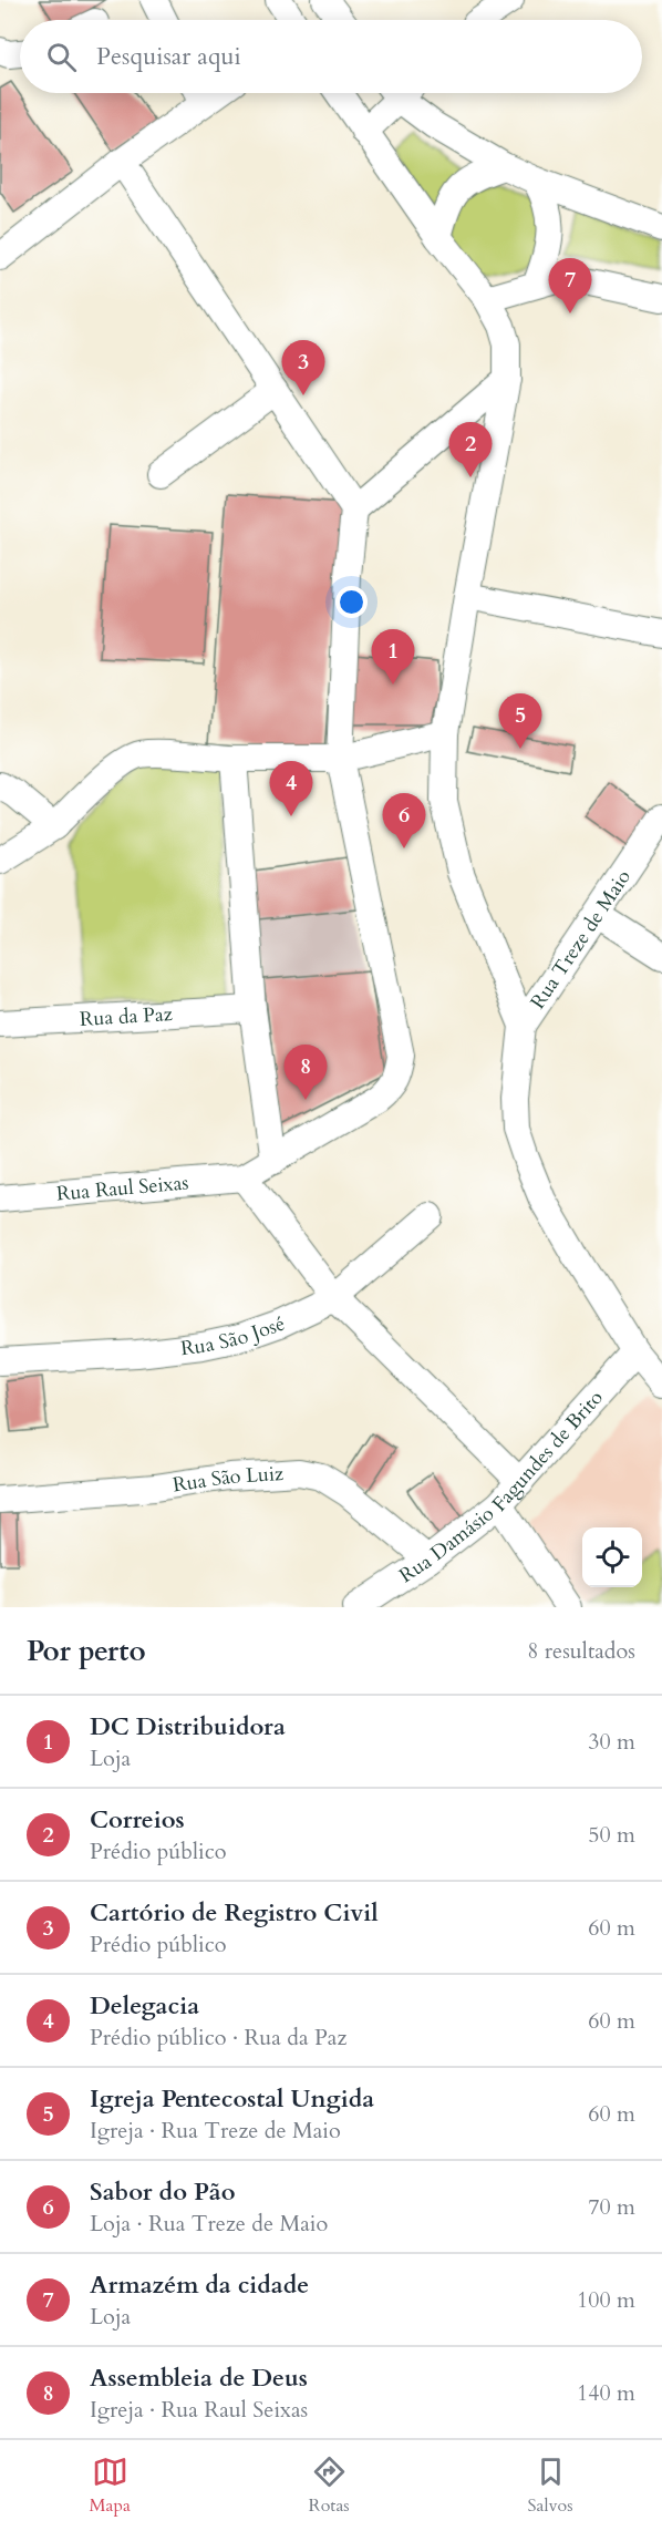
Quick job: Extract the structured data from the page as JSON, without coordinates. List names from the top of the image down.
{
  "streets": {
    "street": [
      "Rua Treze de Maio",
      "Rua da Paz",
      "Rua Raul Seixas",
      "Rua São José",
      "Rua São Luiz",
      "Rua Damásio Fagundes de Brito"
    ]
  },
  "crossings": [
    ["Rua São Luiz", "Rua Damásio Fagundes de Brito"]
  ],
  "page": {
    "search": "Pesquisar aqui",
    "pins": [
      "7",
      "3",
      "2",
      "1",
      "5",
      "4",
      "6",
      "8"
    ],
    "heading": ["Por perto", "8 resultados"],
    "list": [
      {
        "mark": "1",
        "name": "DC Distribuidora",
        "note": "Loja",
        "value": "30 m"
      },
      {
        "mark": "2",
        "name": "Correios",
        "note": "Prédio público",
        "value": "50 m"
      },
      {
        "mark": "3",
        "name": "Cartório de Registro Civil",
        "note": "Prédio público",
        "value": "60 m"
      },
      {
        "mark": "4",
        "name": "Delegacia",
        "note": "Prédio público · Rua da Paz",
        "value": "60 m"
      },
      {
        "mark": "5",
        "name": "Igreja Pentecostal Ungida",
        "note": "Igreja · Rua Treze de Maio",
        "value": "60 m"
      },
      {
        "mark": "6",
        "name": "Sabor do Pão",
        "note": "Loja · Rua Treze de Maio",
        "value": "70 m"
      },
      {
        "mark": "7",
        "name": "Armazém da cidade",
        "note": "Loja",
        "value": "100 m"
      },
      {
        "mark": "8",
        "name": "Assembleia de Deus",
        "note": "Igreja · Rua Raul Seixas",
        "value": "140 m"
      }
    ],
    "nav": ["Mapa", "Rotas", "Salvos"]
  }
}
